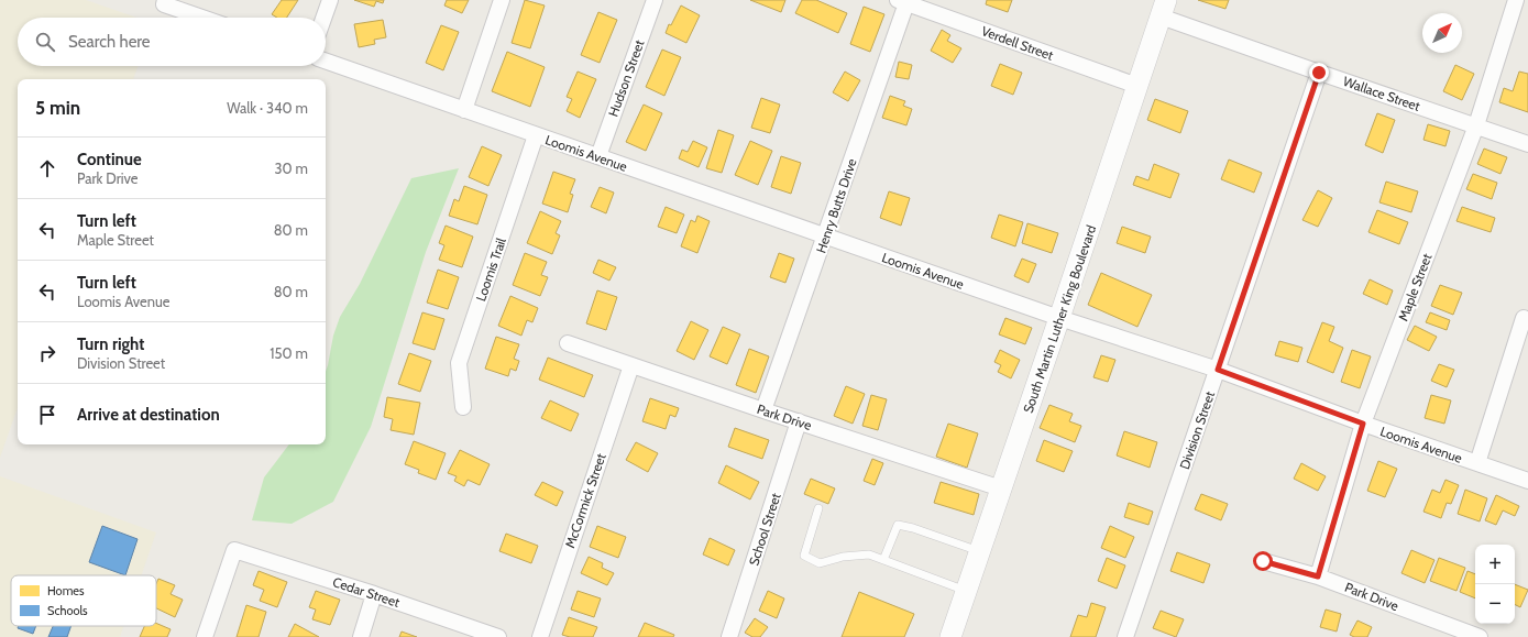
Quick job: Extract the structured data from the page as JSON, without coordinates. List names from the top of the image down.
{
  "streets": {
    "street": [
      "Verdell Street",
      "Hudson Street",
      "Wallace Street",
      "Loomis Avenue",
      "Henry Butts Drive",
      "Loomis Trail",
      "Maple Street",
      "South Martin Luther King Boulevard",
      "Park Drive",
      "Division Street",
      "McCormick Street",
      "School Street",
      "Cedar Street"
    ]
  },
  "crossings": [
    ["Verdell Street", "Henry Butts Drive"],
    ["Verdell Street", "South Martin Luther King Boulevard"],
    ["Hudson Street", "Loomis Avenue"],
    ["Wallace Street", "Maple Street"],
    ["Wallace Street", "South Martin Luther King Boulevard"],
    ["Wallace Street", "Division Street"],
    ["Loomis Avenue", "Henry Butts Drive"],
    ["Loomis Avenue", "Loomis Trail"],
    ["Loomis Avenue", "Maple Street"],
    ["Loomis Avenue", "South Martin Luther King Boulevard"],
    ["Loomis Avenue", "Division Street"],
    ["Henry Butts Drive", "Park Drive"],
    ["Maple Street", "Park Drive"],
    ["South Martin Luther King Boulevard", "Park Drive"],
    ["Park Drive", "McCormick Street"],
    ["Park Drive", "School Street"]
  ],
  "legend": ["Homes", "Schools"],
  "north": "top right",
  "page": {
    "search": "Search here",
    "heading": ["5 min", "Walk · 340 m"],
    "list": [
      ["Continue", "Park Drive", "30 m"],
      ["Turn left", "Maple Street", "80 m"],
      ["Turn left", "Loomis Avenue", "80 m"],
      ["Turn right", "Division Street", "150 m"],
      "Arrive at destination"
    ],
    "map_buttons": ["+", "−"]
  }
}
